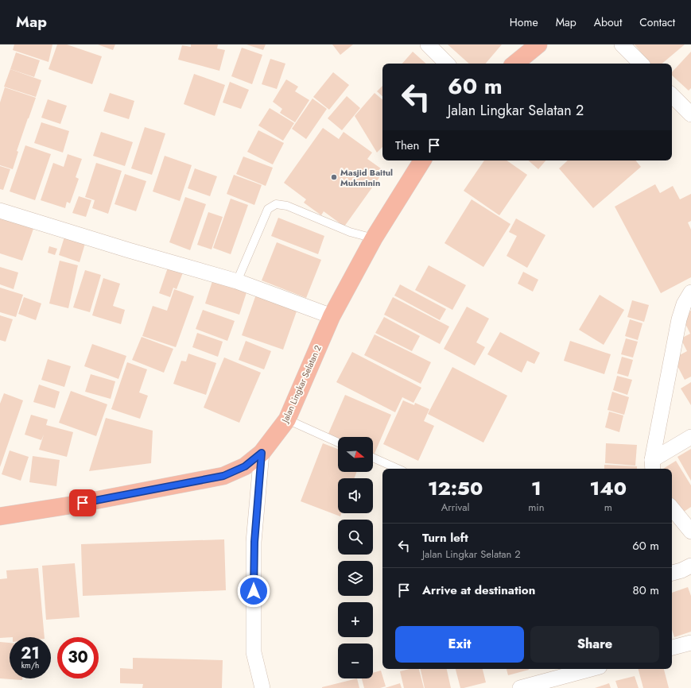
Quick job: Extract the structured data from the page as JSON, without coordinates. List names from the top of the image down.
{
  "streets": {
    "highway": ["Jalan Lingkar Selatan 2"]
  },
  "places": ["Masjid Baitul Mukminin"],
  "north": "right",
  "page": {
    "header": "Map",
    "nav": [
      "Home",
      "Map",
      "About",
      "Contact"
    ],
    "turn": ["60 m", "Jalan Lingkar Selatan 2"],
    "then": "Then",
    "map_buttons": ["+", "−"],
    "eta": [
      "12:50",
      "Arrival",
      "1",
      "min",
      "140",
      "m"
    ],
    "list": [
      {
        "name": "Turn left",
        "note": "Jalan Lingkar Selatan 2",
        "value": "60 m"
      },
      {
        "name": "Arrive at destination",
        "value": "80 m"
      }
    ],
    "buttons": ["Exit", "Share"],
    "speed": "21 km/h",
    "limit": "30"
  }
}
